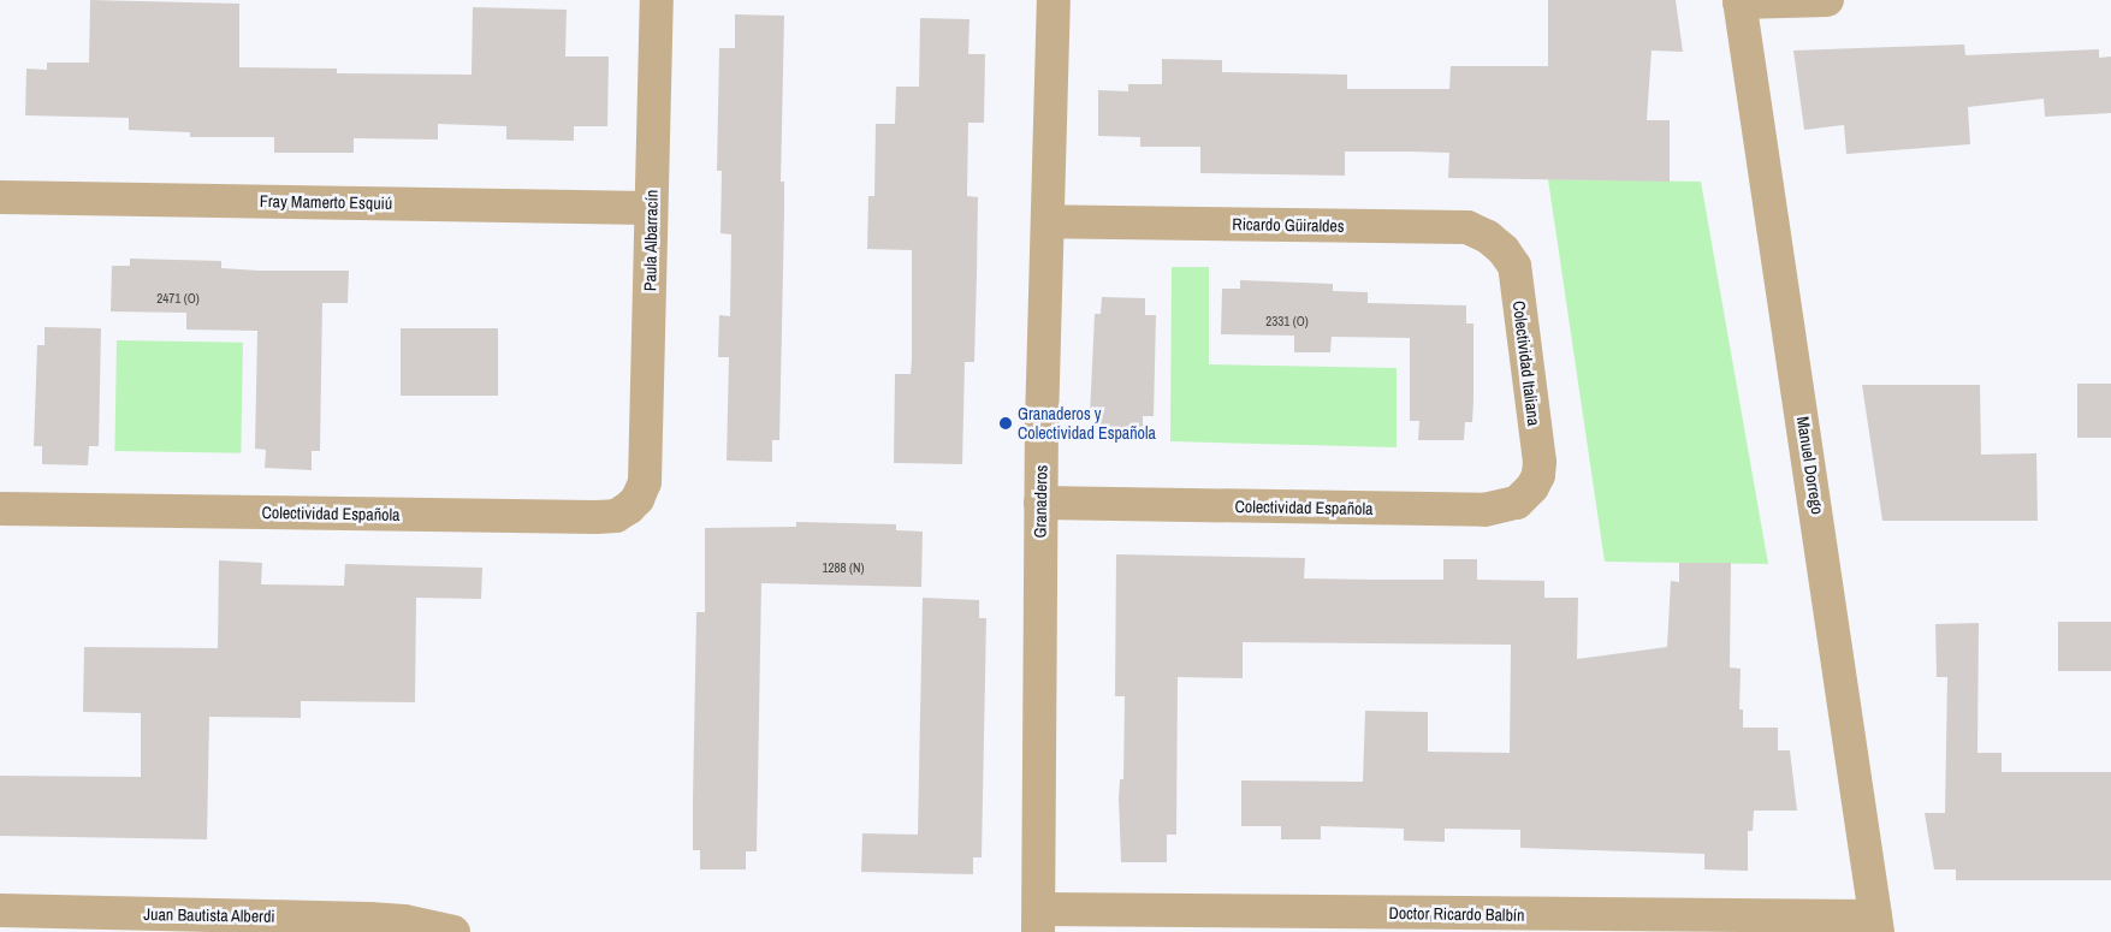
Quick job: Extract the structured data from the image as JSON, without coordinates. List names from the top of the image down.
{
  "streets": {
    "street": [
      "Fray Mamerto Esquiú",
      "Ricardo Güiraldes",
      "Paula Albarracín",
      "Colectividad Italiana",
      "Manuel Dorrego",
      "Granaderos",
      "Colectividad Española",
      "Doctor Ricardo Balbín",
      "Juan Bautista Alberdi"
    ]
  },
  "crossings": [
    ["Fray Mamerto Esquiú", "Paula Albarracín"],
    ["Ricardo Güiraldes", "Colectividad Italiana"],
    ["Ricardo Güiraldes", "Granaderos"],
    ["Paula Albarracín", "Colectividad Española"],
    ["Colectividad Italiana", "Colectividad Española"],
    ["Manuel Dorrego", "Doctor Ricardo Balbín"],
    ["Granaderos", "Colectividad Española"],
    ["Granaderos", "Doctor Ricardo Balbín"]
  ],
  "places": ["Granaderos y Colectividad Española"],
  "house_numbers": ["2471 (O)", "2331 (O)", "1288 (N)"]
}
